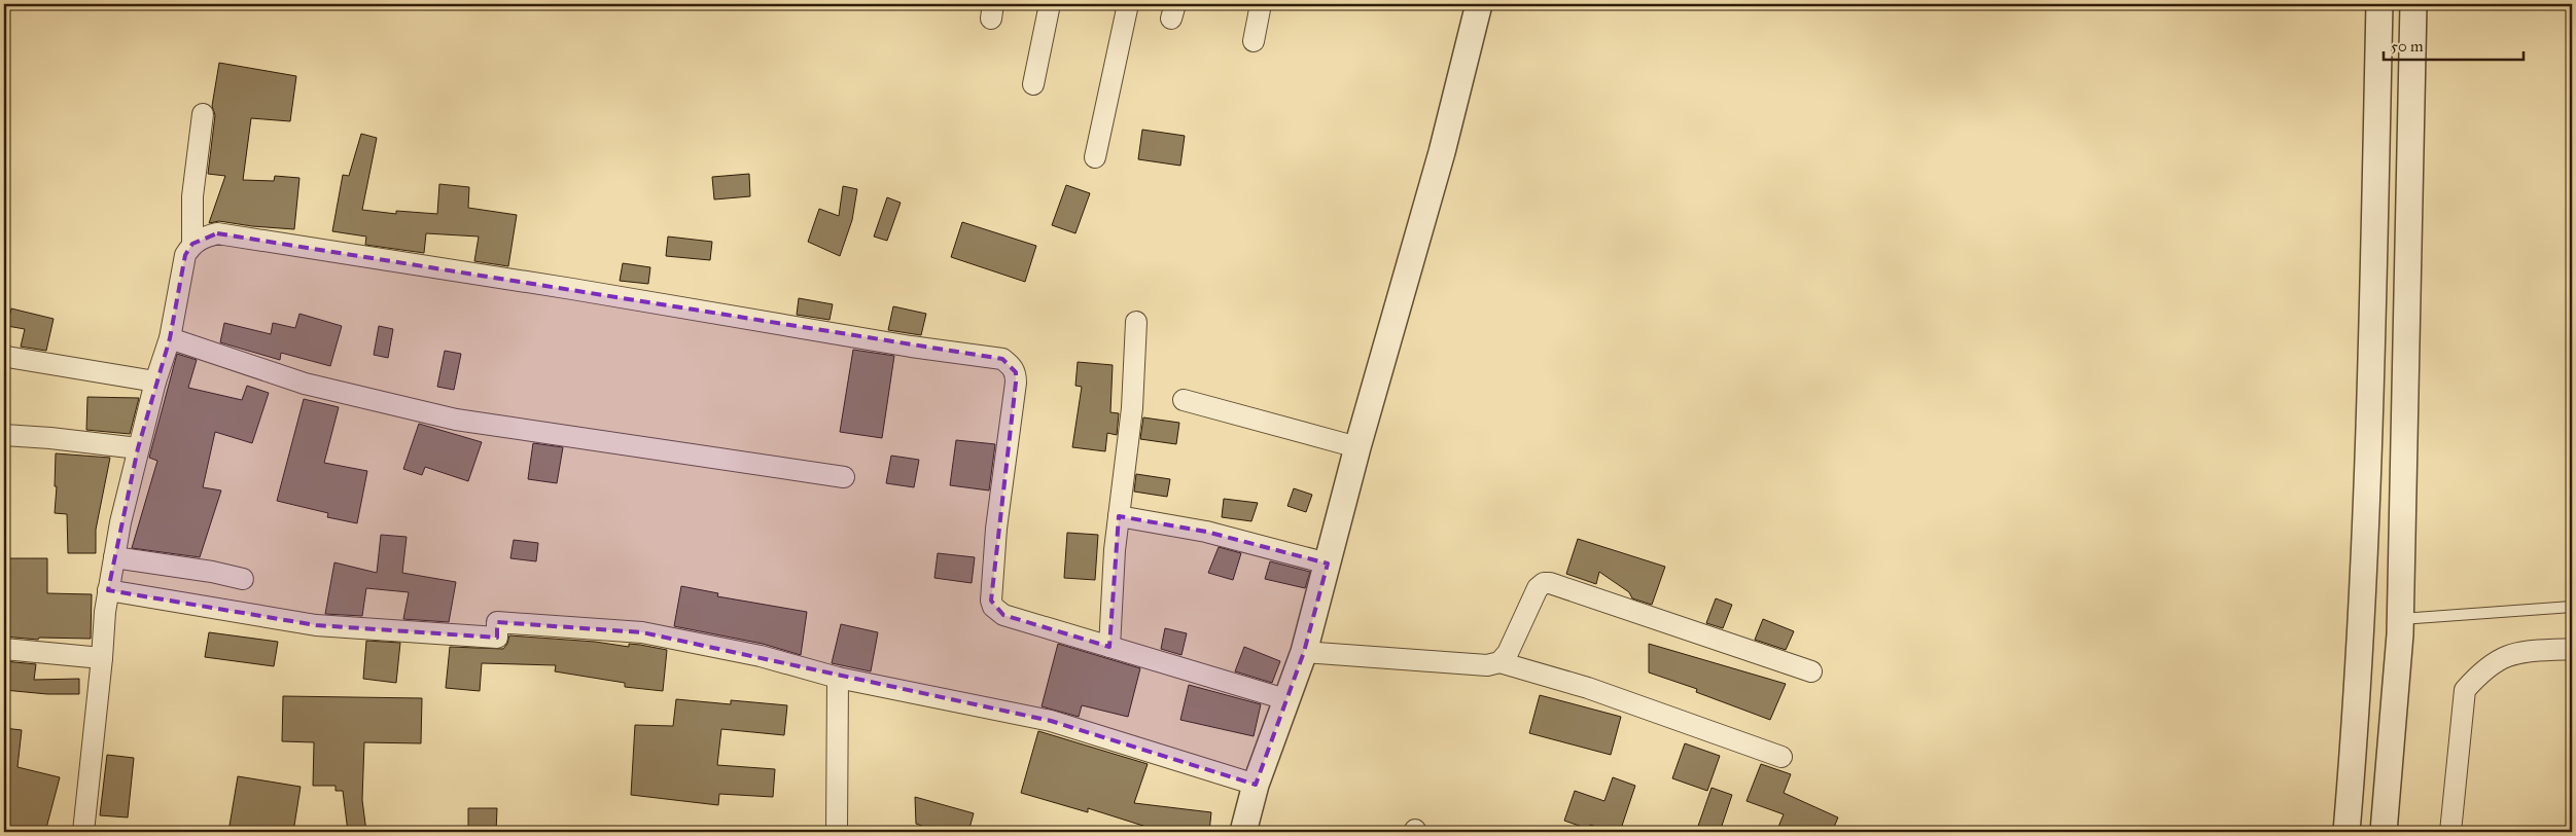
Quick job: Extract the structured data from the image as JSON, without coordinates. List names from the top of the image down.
{
  "scale_bar": "50 m"
}
